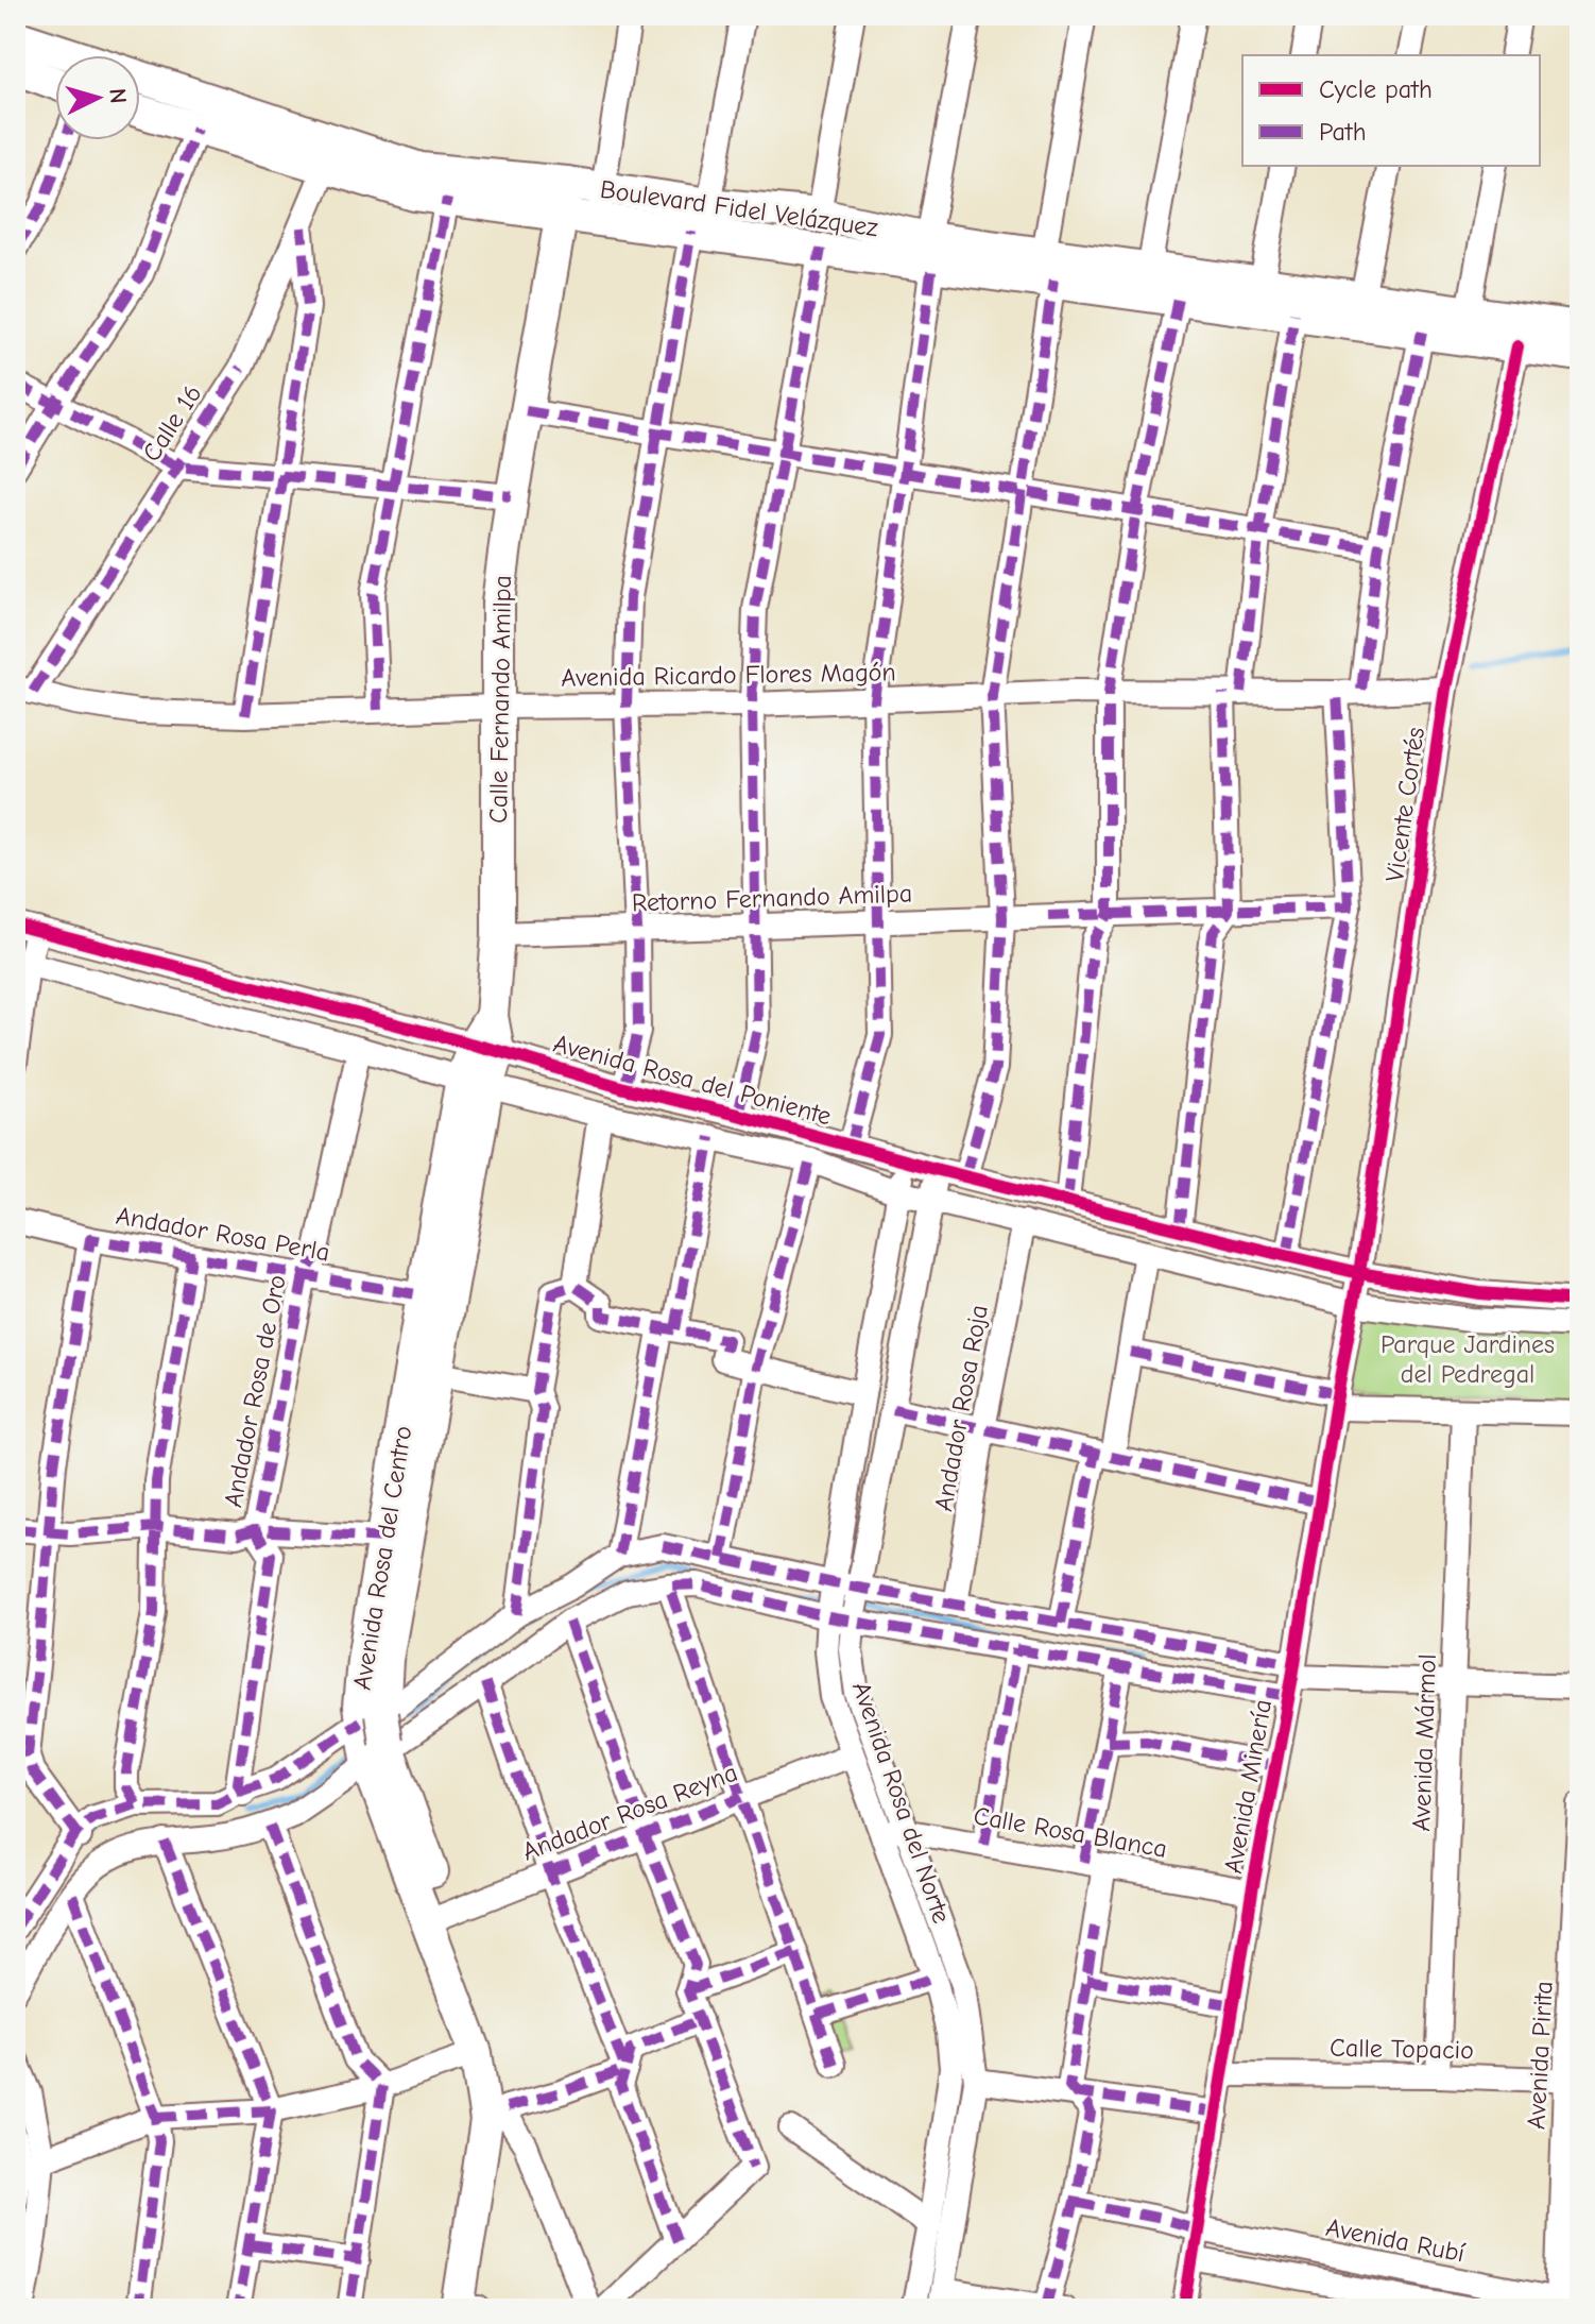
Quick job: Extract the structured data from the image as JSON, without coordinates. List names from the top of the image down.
{
  "streets": {
    "main road": ["Boulevard Fidel Velázquez", "Calle Fernando Amilpa", "Avenida Rosa del Centro"],
    "street": [
      "Calle 16",
      "Avenida Ricardo Flores Magón",
      "Vicente Cortés",
      "Retorno Fernando Amilpa",
      "Avenida Rosa del Poniente",
      "Andador Rosa Perla",
      "Andador Rosa de Oro",
      "Andador Rosa Roja",
      "Avenida Mármol",
      "Avenida Minería",
      "Avenida Rosa del Norte",
      "Andador Rosa Reyna",
      "Calle Rosa Blanca",
      "Calle Topacio",
      "Avenida Pirita",
      "Avenida Rubí"
    ]
  },
  "crossings": [
    ["Boulevard Fidel Velázquez", "Calle 16"],
    ["Boulevard Fidel Velázquez", "Calle Fernando Amilpa"],
    ["Boulevard Fidel Velázquez", "Vicente Cortés"],
    ["Calle 16", "Avenida Ricardo Flores Magón"],
    ["Avenida Ricardo Flores Magón", "Calle Fernando Amilpa"],
    ["Avenida Ricardo Flores Magón", "Vicente Cortés"],
    ["Calle Fernando Amilpa", "Retorno Fernando Amilpa"],
    ["Calle Fernando Amilpa", "Avenida Rosa del Poniente"],
    ["Calle Fernando Amilpa", "Avenida Rosa del Centro"],
    ["Vicente Cortés", "Avenida Rosa del Poniente"],
    ["Vicente Cortés", "Avenida Minería"],
    ["Avenida Rosa del Poniente", "Andador Rosa de Oro"],
    ["Avenida Rosa del Poniente", "Andador Rosa Roja"],
    ["Avenida Rosa del Poniente", "Avenida Rosa del Centro"],
    ["Avenida Rosa del Poniente", "Avenida Minería"],
    ["Avenida Rosa del Poniente", "Avenida Rosa del Norte"],
    ["Andador Rosa Perla", "Andador Rosa de Oro"],
    ["Andador Rosa Perla", "Avenida Rosa del Centro"],
    ["Avenida Rosa del Centro", "Andador Rosa Reyna"],
    ["Avenida Mármol", "Calle Topacio"],
    ["Avenida Minería", "Calle Rosa Blanca"],
    ["Avenida Minería", "Calle Topacio"],
    ["Avenida Minería", "Avenida Rubí"],
    ["Avenida Rosa del Norte", "Andador Rosa Reyna"],
    ["Avenida Rosa del Norte", "Calle Rosa Blanca"],
    ["Calle Topacio", "Avenida Pirita"],
    ["Avenida Pirita", "Avenida Rubí"]
  ],
  "parks": ["Parque Jardines del Pedregal"],
  "legend": ["Cycle path", "Path"],
  "north": "right"
}
